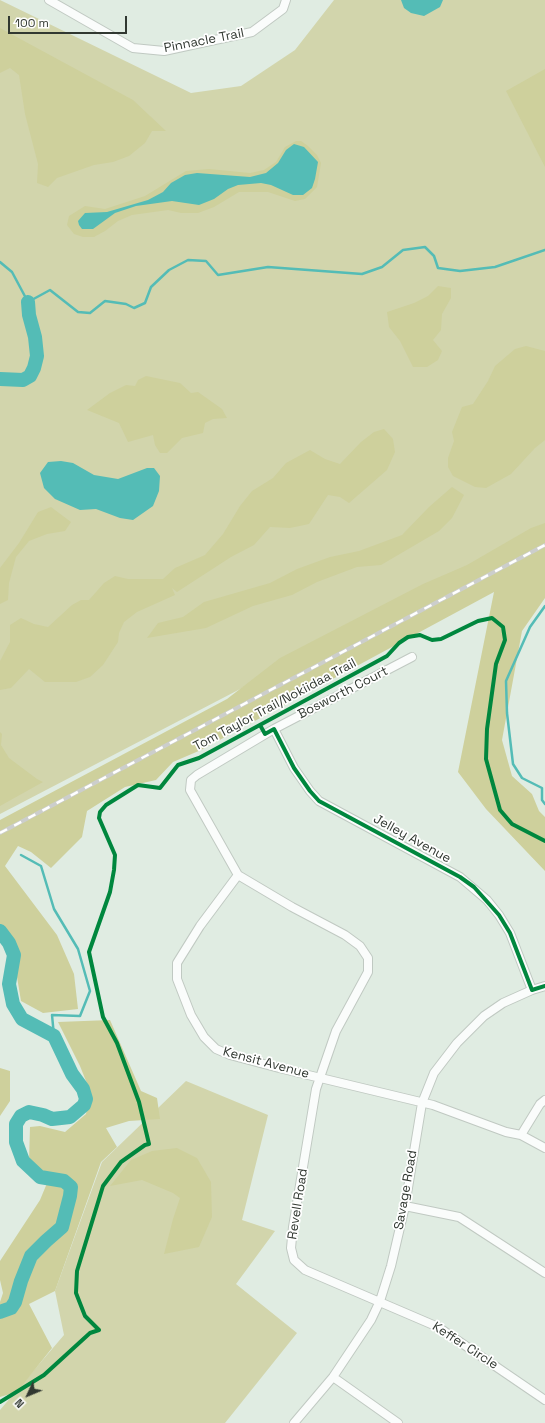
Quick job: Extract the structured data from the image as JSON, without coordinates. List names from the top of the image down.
{
  "streets": {
    "street": [
      "Pinnacle Trail",
      "Bosworth Court",
      "Jelley Avenue",
      "Kensit Avenue",
      "Savage Road",
      "Revell Road",
      "Keffer Circle"
    ],
    "cycle path": ["Tom Taylor Trail/Nokiidaa Trail"]
  },
  "crossings": [
    ["Bosworth Court", "Jelley Avenue"],
    ["Jelley Avenue", "Savage Road"],
    ["Kensit Avenue", "Savage Road"],
    ["Kensit Avenue", "Revell Road"],
    ["Savage Road", "Revell Road"],
    ["Savage Road", "Keffer Circle"],
    ["Revell Road", "Keffer Circle"]
  ],
  "scale_bar": "100 m",
  "north": "bottom left"
}
